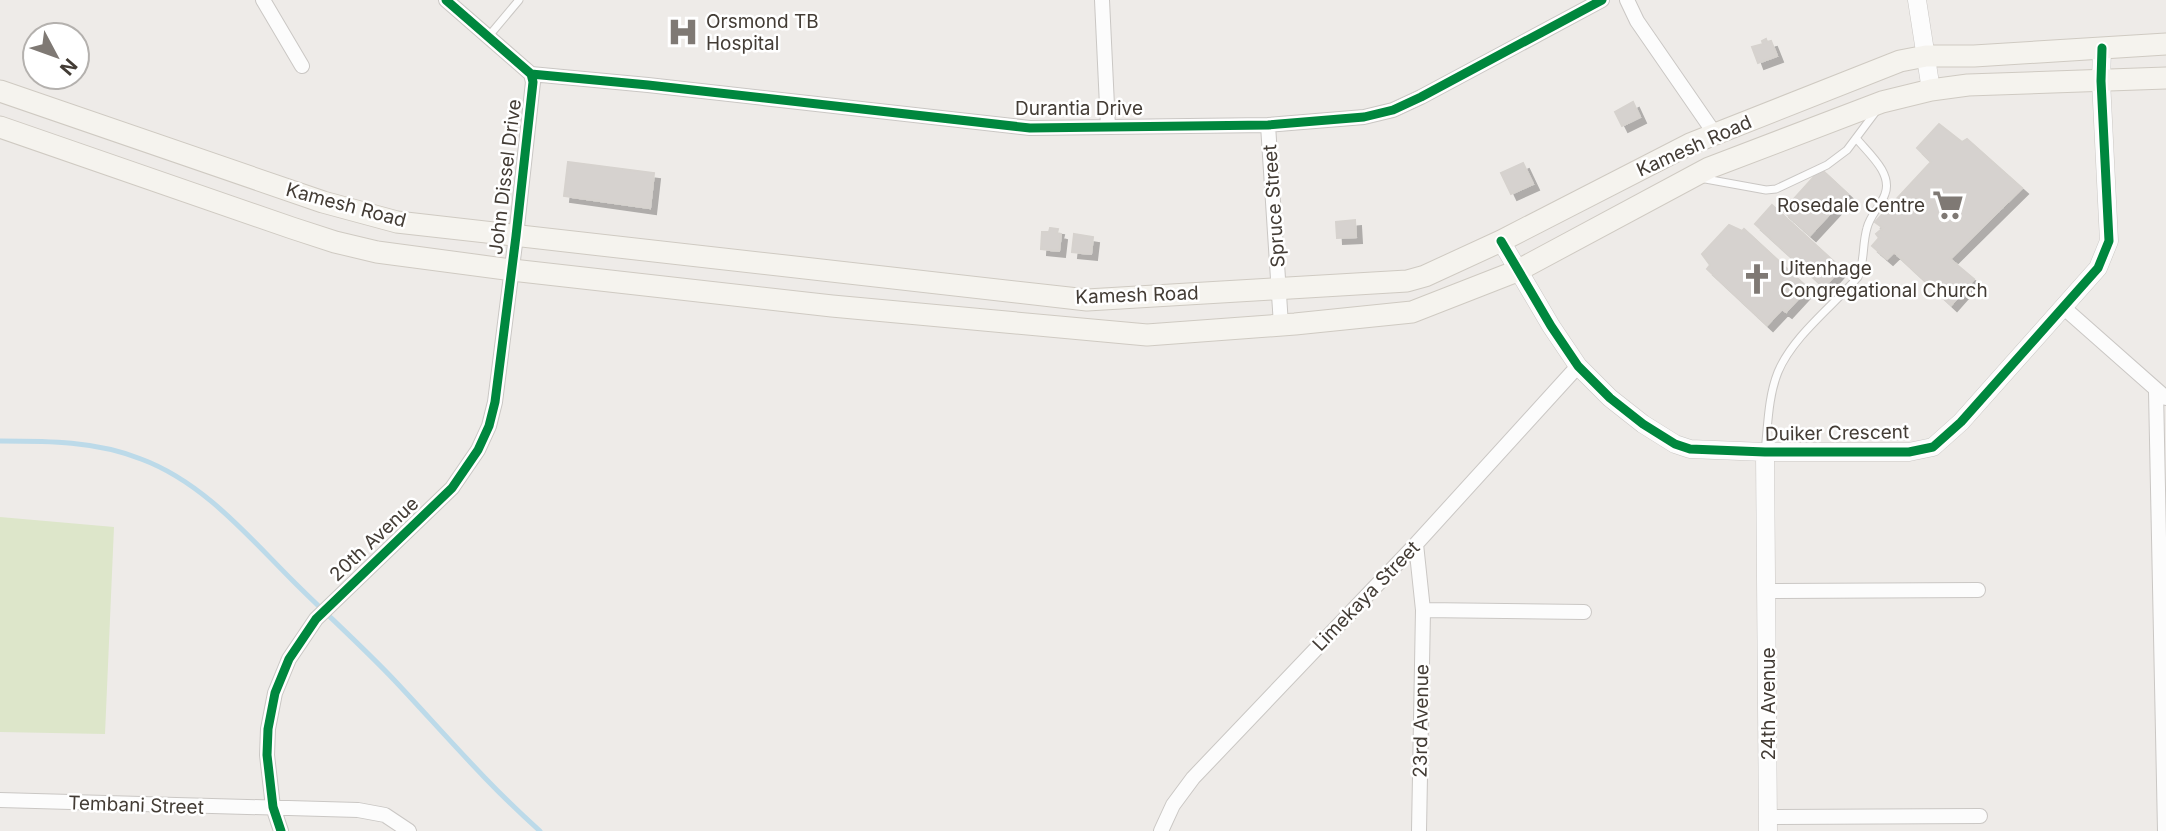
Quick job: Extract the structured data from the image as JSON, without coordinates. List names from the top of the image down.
{
  "streets": {
    "main road": ["Kamesh Road"],
    "street": [
      "Durantia Drive",
      "John Dissel Drive",
      "Spruce Street",
      "Duiker Crescent",
      "20th Avenue",
      "Limekaya Street",
      "24th Avenue",
      "23rd Avenue",
      "Tembani Street"
    ]
  },
  "crossings": [
    ["Durantia Drive", "John Dissel Drive"],
    ["Durantia Drive", "Spruce Street"],
    ["Kamesh Road", "John Dissel Drive"],
    ["Kamesh Road", "Spruce Street"],
    ["Kamesh Road", "Duiker Crescent"],
    ["Kamesh Road", "20th Avenue"],
    ["John Dissel Drive", "20th Avenue"],
    ["Duiker Crescent", "Limekaya Street"],
    ["Duiker Crescent", "24th Avenue"],
    ["20th Avenue", "Tembani Street"],
    ["Limekaya Street", "23rd Avenue"]
  ],
  "places": {
    "hospital": ["Orsmond TB Hospital"],
    "supermarket": ["Rosedale Centre"],
    "church": ["Uitenhage Congregational Church"]
  },
  "north": "bottom right"
}
